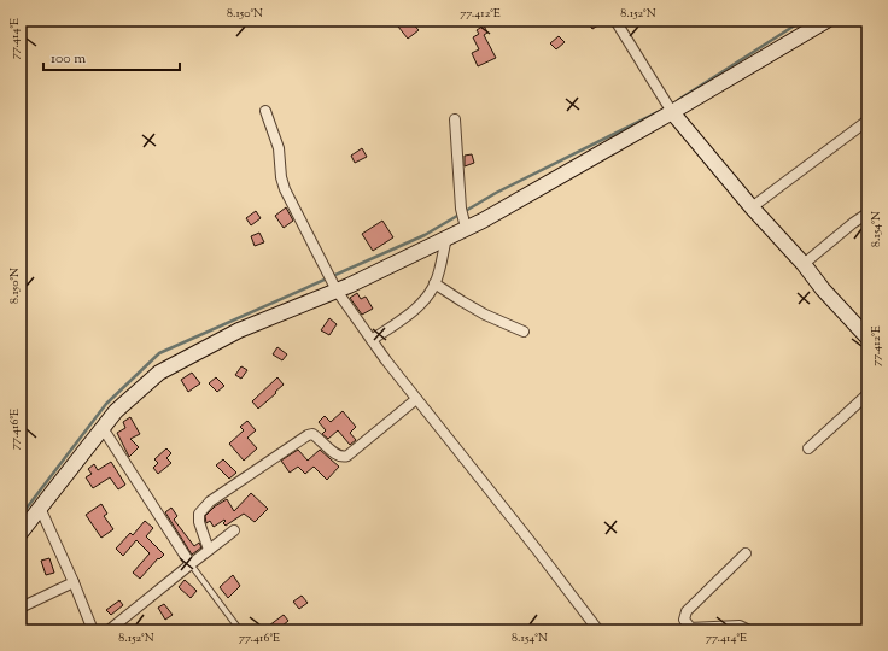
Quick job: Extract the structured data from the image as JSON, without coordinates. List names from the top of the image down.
{
  "scale_bar": "100 m",
  "coordinates": [
    "8.150°N",
    "77.412°E",
    "8.152°N",
    "77.414°E",
    "8.154°N",
    "77.416°E"
  ]
}
